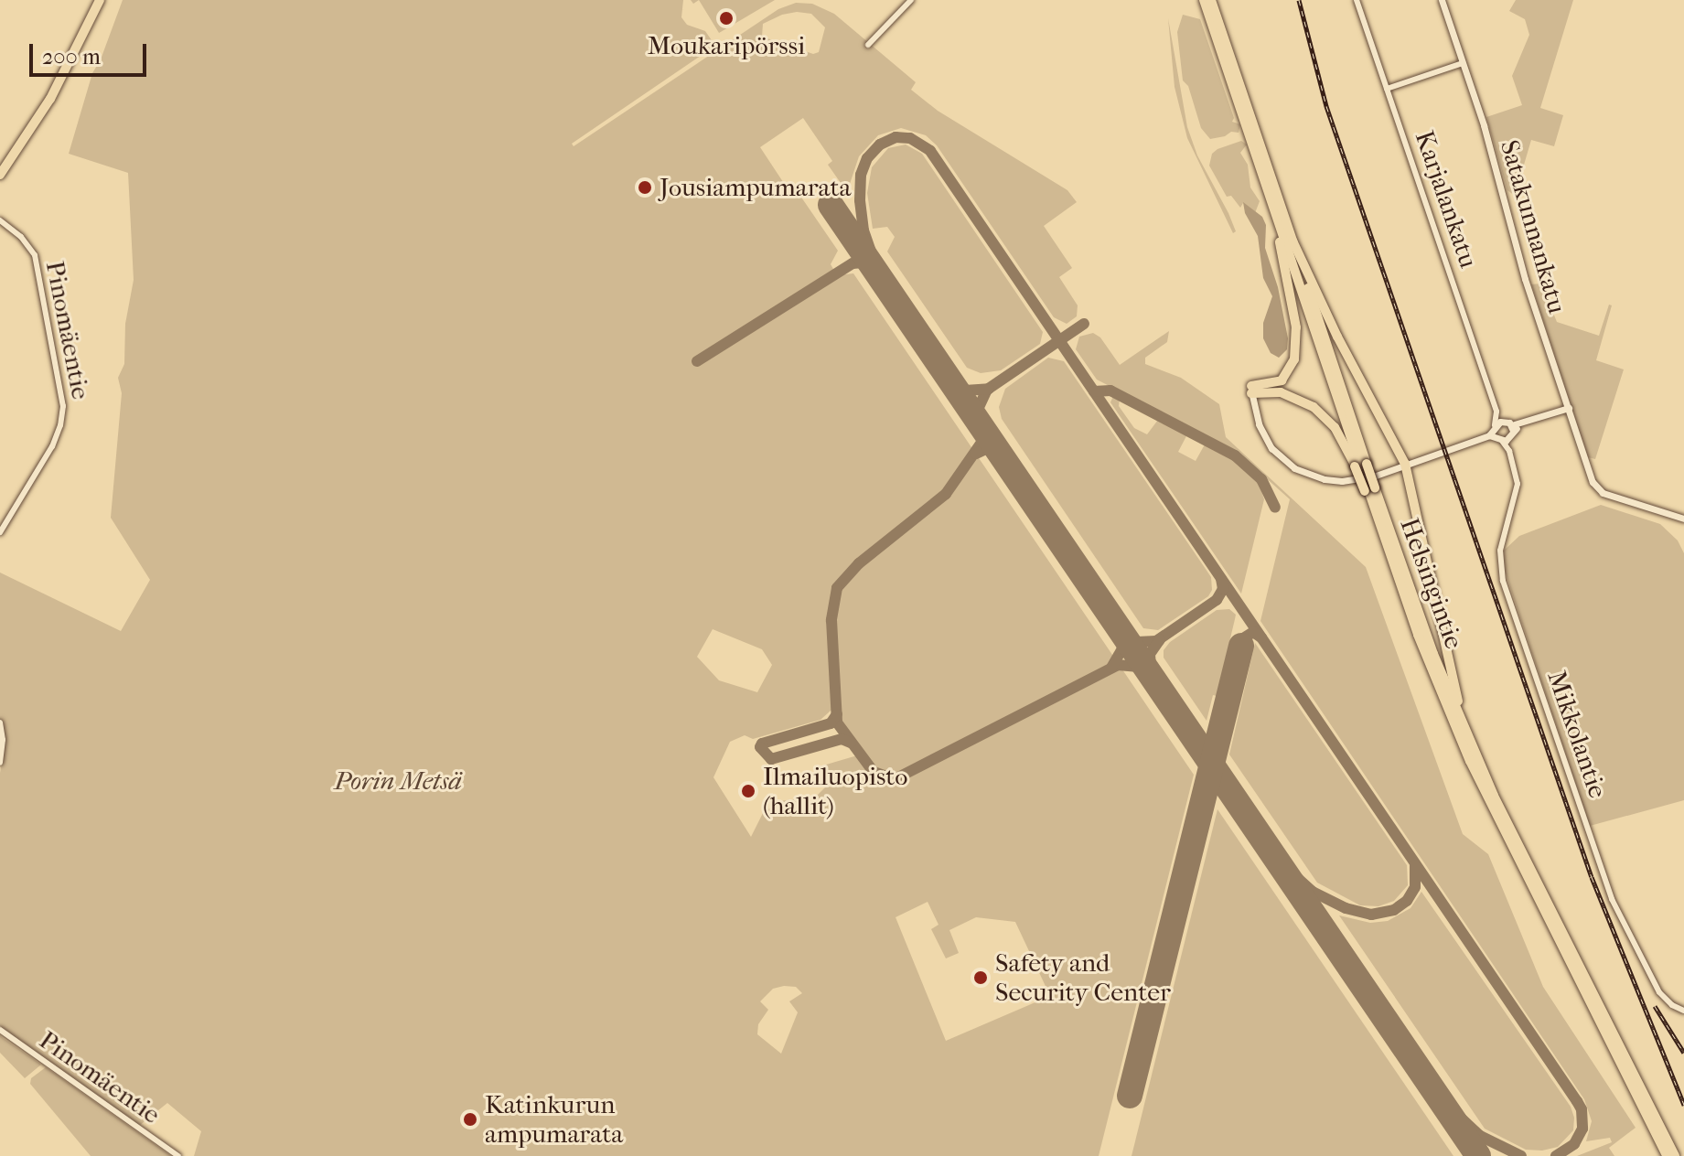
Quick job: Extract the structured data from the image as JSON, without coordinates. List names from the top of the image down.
{
  "streets": {
    "highway": ["Helsingintie"],
    "main road": ["Satakunnankatu"],
    "street": ["Karjalankatu", "Pinomäentie", "Mikkolantie"]
  },
  "parks": ["Porin Metsä"],
  "places": [
    "Moukaripörssi",
    "Jousiampumarata",
    "Ilmailuopisto (hallit)",
    "Safety and Security Center",
    "Katinkurun ampumarata"
  ],
  "scale_bar": "200 m"
}
